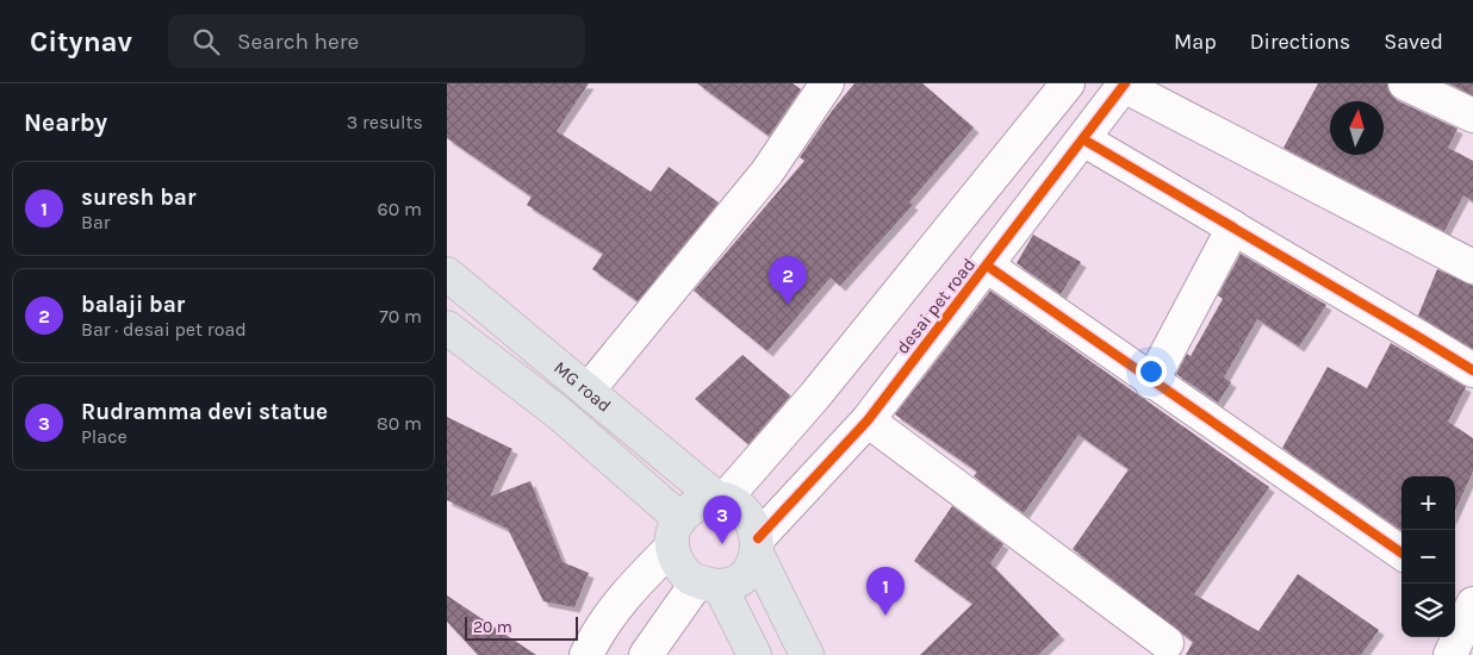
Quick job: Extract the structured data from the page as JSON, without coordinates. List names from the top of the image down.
{
  "streets": {
    "main road": ["MG road"],
    "street": ["desai pet road"]
  },
  "crossings": [
    ["desai pet road", "MG road"]
  ],
  "scale_bar": "20 m",
  "north": "top",
  "page": {
    "header": "Citynav",
    "search": "Search here",
    "nav": ["Map", "Directions", "Saved"],
    "heading": ["Nearby", "3 results"],
    "list": [
      {
        "mark": "1",
        "name": "suresh bar",
        "note": "Bar",
        "value": "60 m"
      },
      {
        "mark": "2",
        "name": "balaji bar",
        "note": "Bar · desai pet road",
        "value": "70 m"
      },
      {
        "mark": "3",
        "name": "Rudramma devi statue",
        "note": "Place",
        "value": "80 m"
      }
    ],
    "pins": ["2", "3", "1"],
    "map_buttons": ["+", "−"],
    "scale": "20 m"
  }
}
